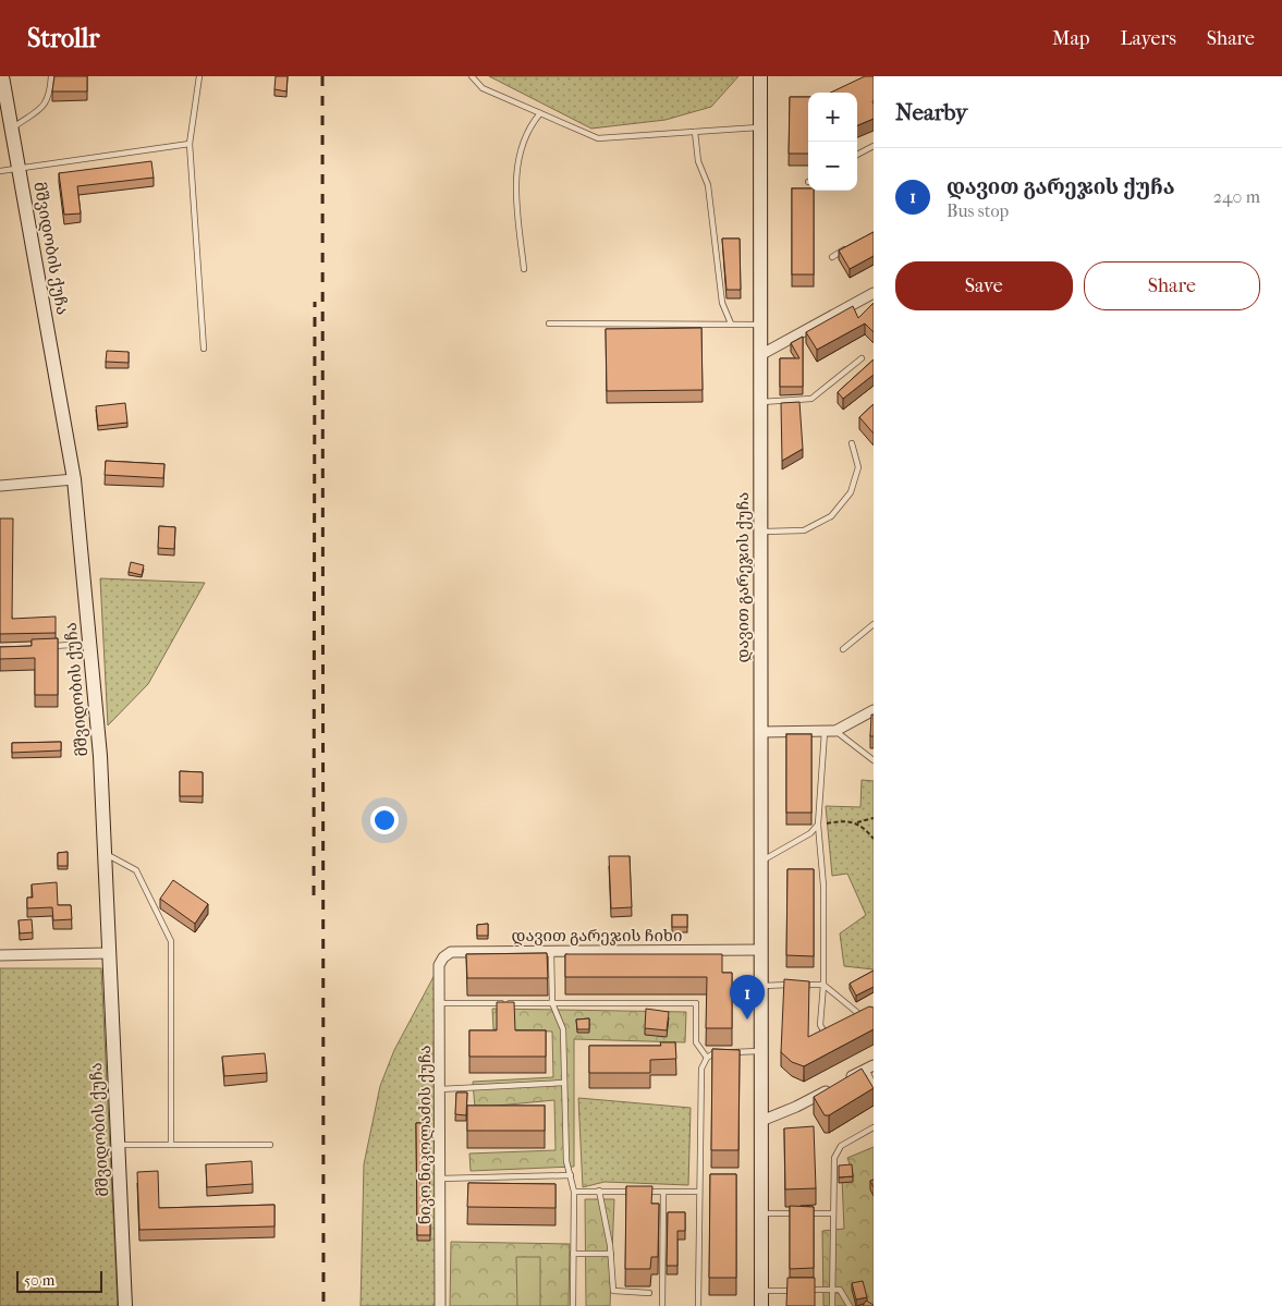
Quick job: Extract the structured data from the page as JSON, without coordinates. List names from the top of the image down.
{
  "streets": {
    "main road": ["მშვიდობის ქუჩა", "დავით გარეჯის ქუჩა"],
    "street": ["დავით გარეჯის ჩიხი", "ნიკო ნიკოლაძის ქუჩა"]
  },
  "crossings": [
    ["დავით გარეჯის ქუჩა", "დავით გარეჯის ჩიხი"],
    ["დავით გარეჯის ჩიხი", "ნიკო ნიკოლაძის ქუჩა"]
  ],
  "scale_bar": "50 m",
  "page": {
    "header": "Strollr",
    "nav": ["Map", "Layers", "Share"],
    "heading": "Nearby",
    "map_buttons": ["+", "−"],
    "list": [
      {
        "mark": "1",
        "name": "დავით გარეჯის ქუჩა",
        "note": "Bus stop",
        "value": "240 m"
      }
    ],
    "buttons": ["Save", "Share"],
    "pins": "1",
    "scale": "50 m"
  }
}
